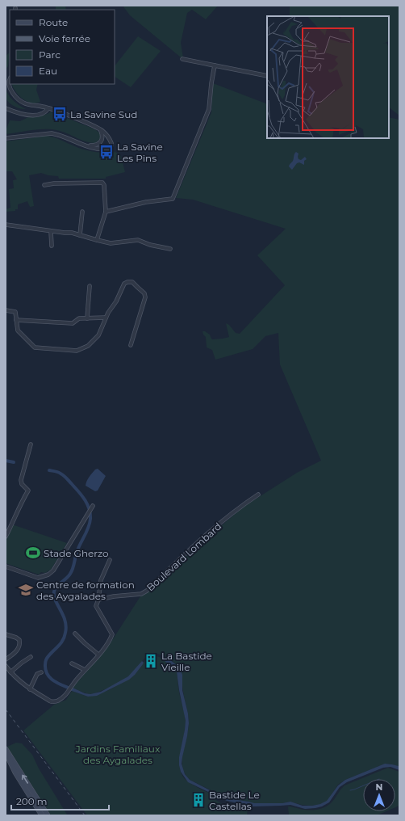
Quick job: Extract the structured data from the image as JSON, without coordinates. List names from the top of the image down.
{
  "streets": {
    "street": ["Boulevard Lombard"]
  },
  "parks": ["Jardins Familiaux des Aygalades"],
  "places": {
    "bus stop": ["La Savine Sud", "La Savine Les Pins"],
    "sports": ["Stade Gherzo"],
    "school or university": ["Centre de formation des Aygalades"],
    "building": ["La Bastide Vieille", "Bastide Le Castellas"]
  },
  "legend": [
    "Route",
    "Voie ferrée",
    "Parc",
    "Eau"
  ],
  "scale_bar": "200 m",
  "north": "top"
}
